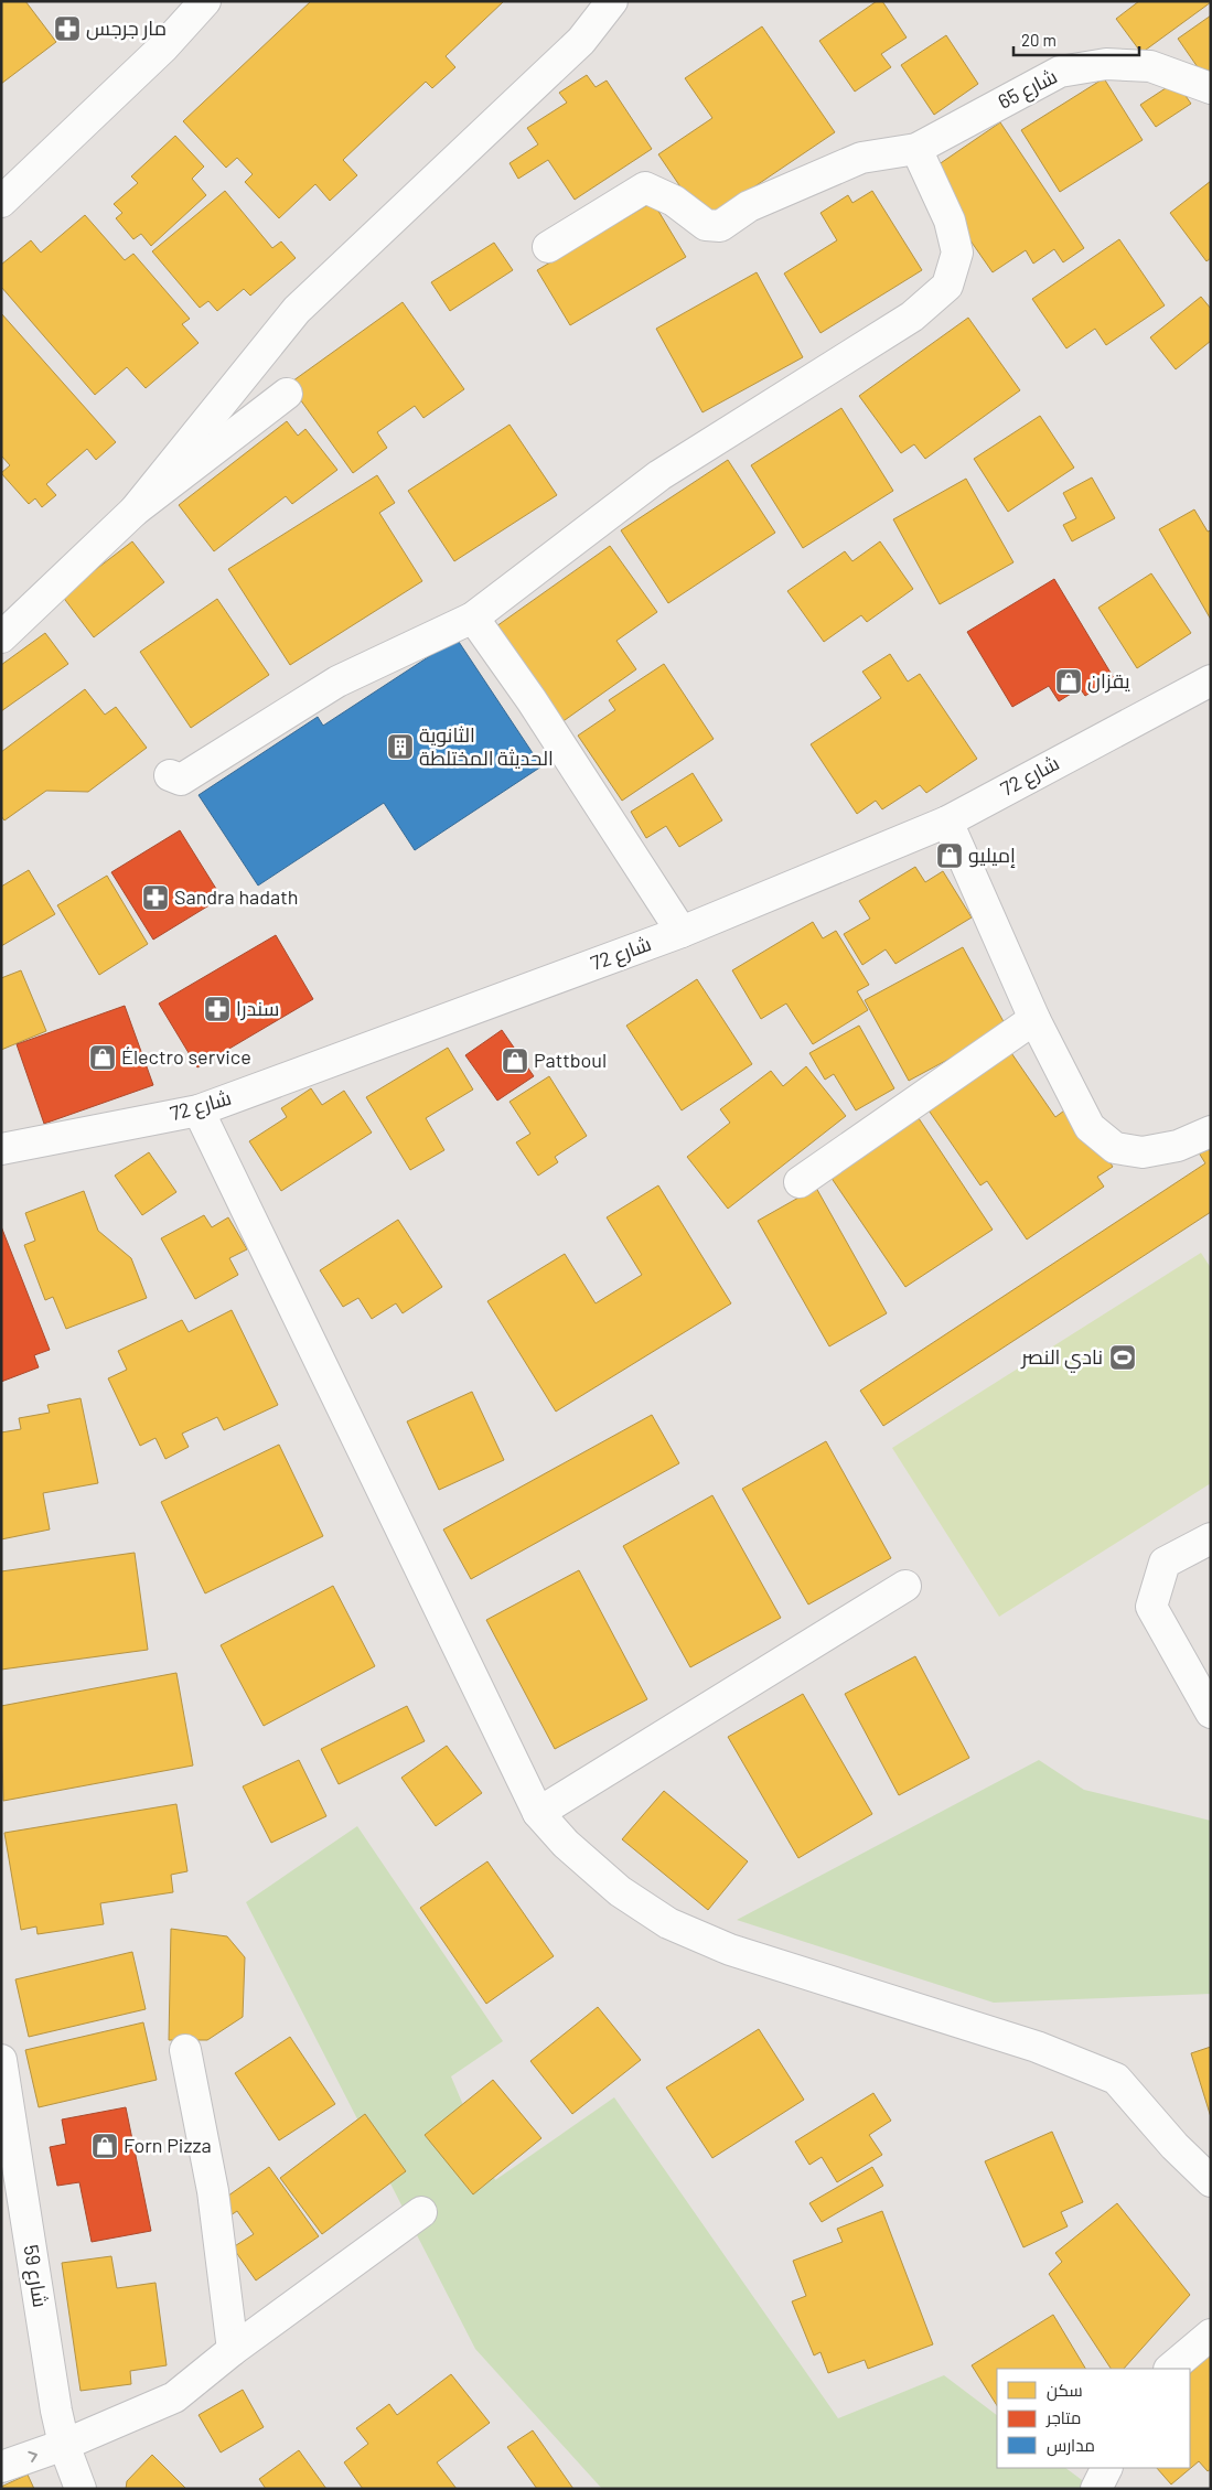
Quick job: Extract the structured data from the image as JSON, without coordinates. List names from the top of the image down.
{
  "streets": {
    "street": ["شارع 65", "شارع 72", "شارع 59"]
  },
  "places": {
    "pharmacy": ["مار جرجس", "Sandra hadath", "سندرا"],
    "shop": [
      "يقزان",
      "إميليو",
      "Électro service",
      "Pattboul",
      "Forn Pizza"
    ],
    "building": ["الثانوية الحديثة المختلطة"],
    "sports": ["نادي النصر"]
  },
  "legend": ["سكن", "متاجر", "مدارس"],
  "scale_bar": "20 m"
}
